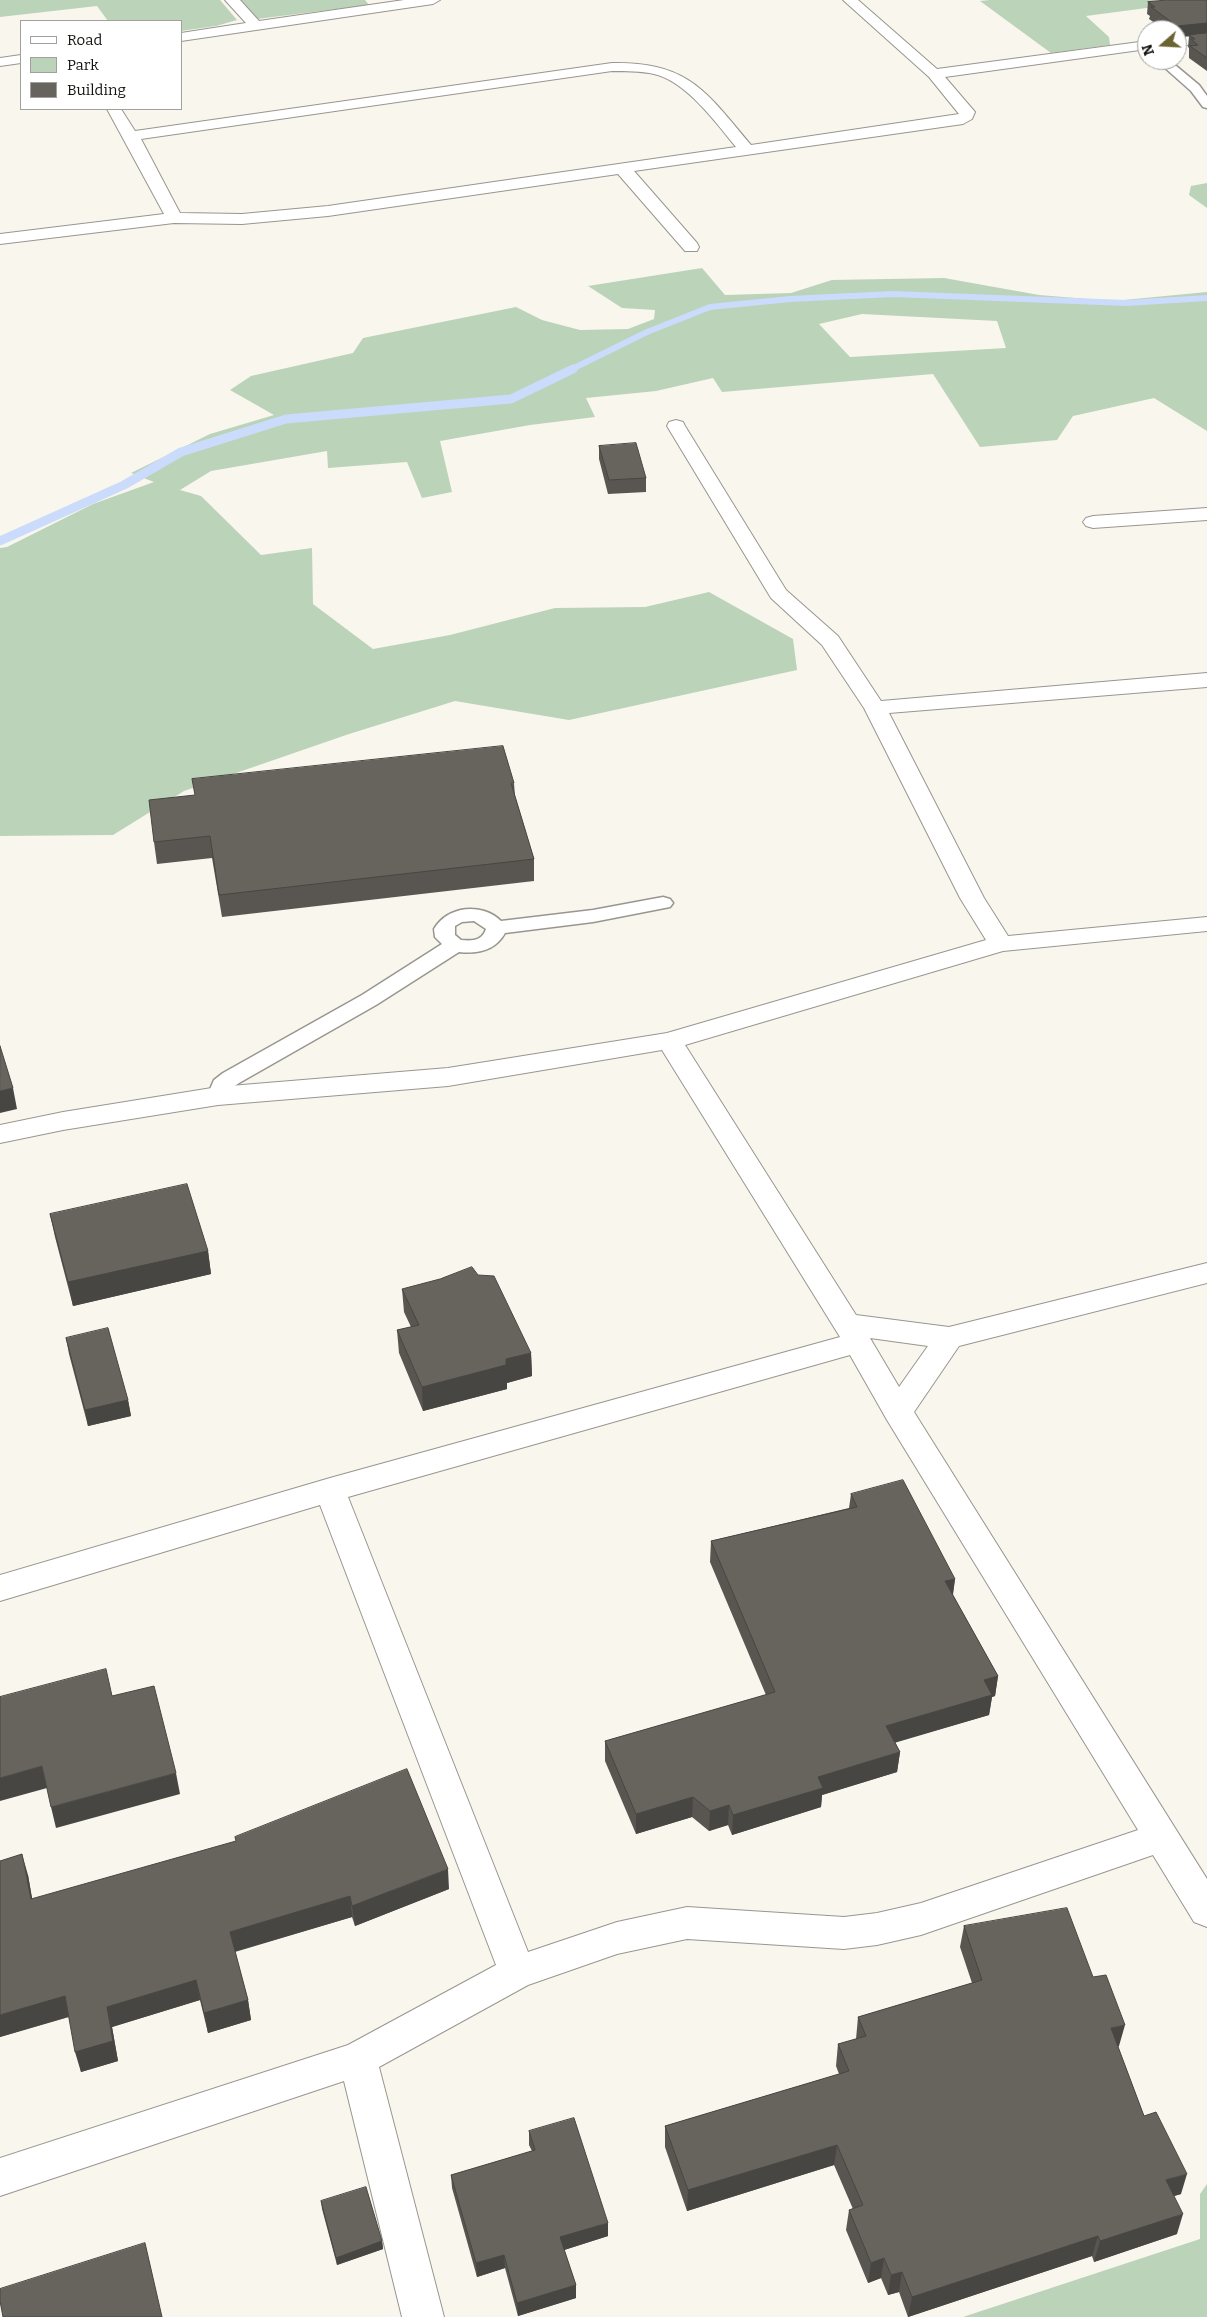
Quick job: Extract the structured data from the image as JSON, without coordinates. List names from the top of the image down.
{
  "legend": ["Road", "Park", "Building"],
  "north": "left"
}
